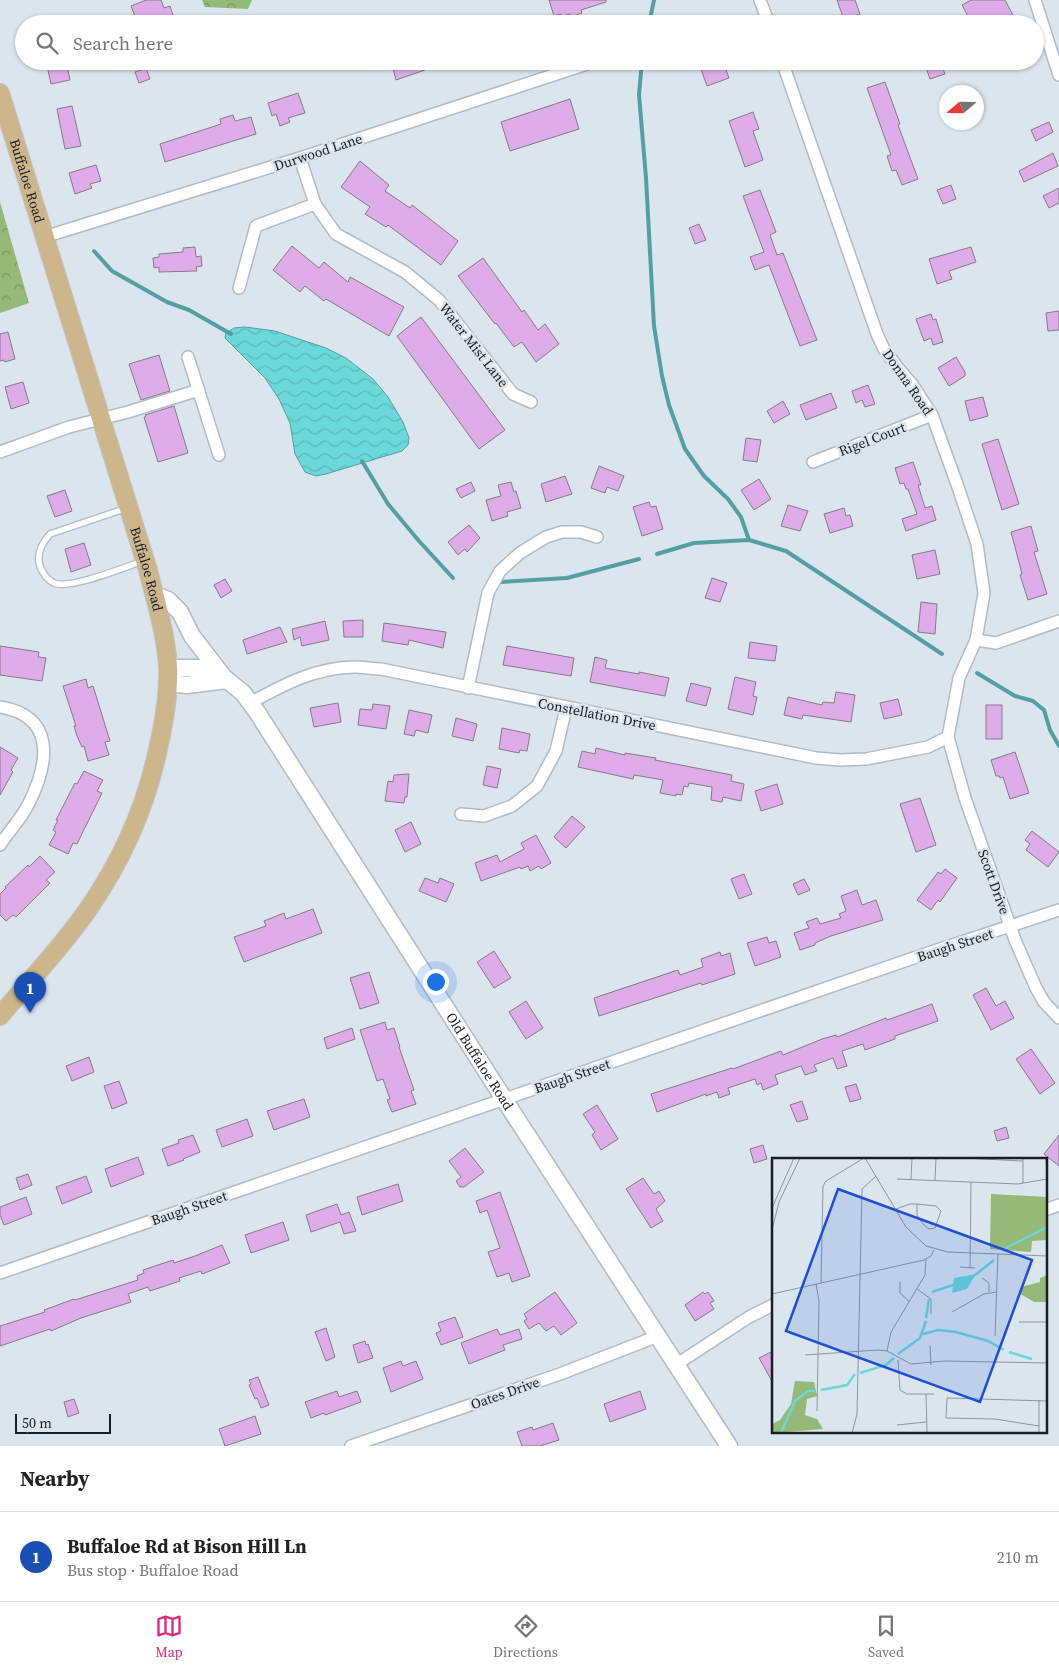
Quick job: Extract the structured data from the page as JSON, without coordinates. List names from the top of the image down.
{
  "streets": {
    "main road": ["Buffaloe Road"],
    "street": [
      "Durwood Lane",
      "Water Mist Lane",
      "Donna Road",
      "Rigel Court",
      "Constellation Drive",
      "Scott Drive",
      "Baugh Street",
      "Old Buffaloe Road",
      "Oates Drive"
    ]
  },
  "crossings": [
    ["Durwood Lane", "Buffaloe Road"],
    ["Durwood Lane", "Water Mist Lane"],
    ["Buffaloe Road", "Old Buffaloe Road"],
    ["Donna Road", "Rigel Court"],
    ["Donna Road", "Constellation Drive"],
    ["Donna Road", "Scott Drive"],
    ["Constellation Drive", "Scott Drive"],
    ["Constellation Drive", "Old Buffaloe Road"],
    ["Scott Drive", "Baugh Street"],
    ["Baugh Street", "Old Buffaloe Road"],
    ["Old Buffaloe Road", "Oates Drive"]
  ],
  "scale_bar": "50 m",
  "north": "left",
  "page": {
    "search": "Search here",
    "pins": "1",
    "scale": "50 m",
    "heading": "Nearby",
    "list": [
      {
        "mark": "1",
        "name": "Buffaloe Rd at Bison Hill Ln",
        "note": "Bus stop · Buffaloe Road",
        "value": "210 m"
      }
    ],
    "nav": ["Map", "Directions", "Saved"]
  }
}
